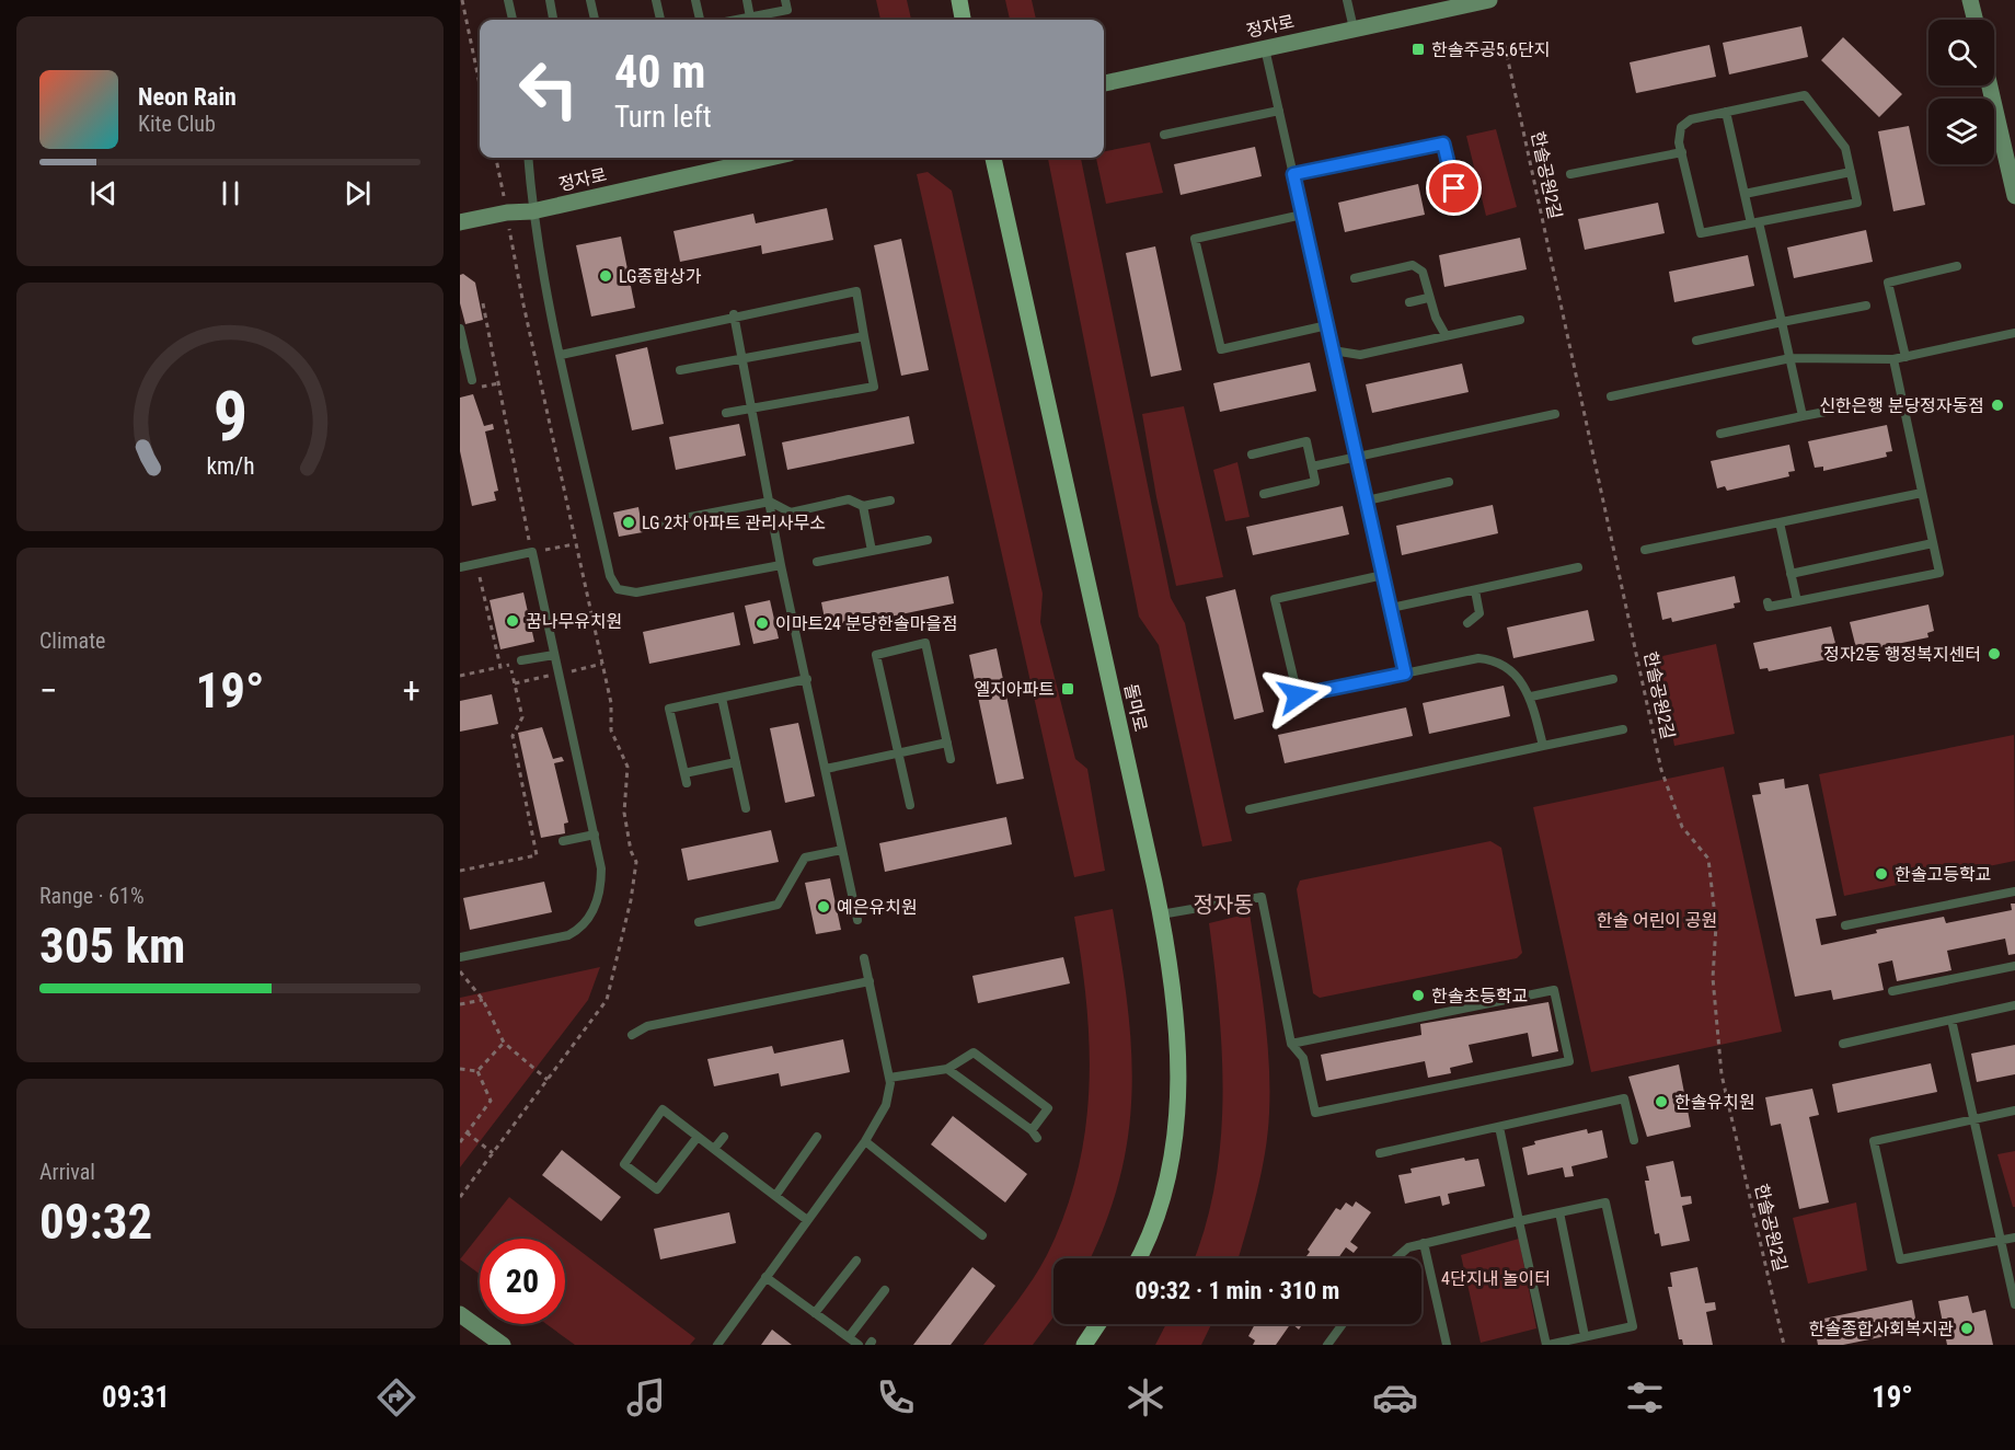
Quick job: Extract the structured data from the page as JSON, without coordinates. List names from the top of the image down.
{
  "streets": {
    "main road": ["돌마로"],
    "street": ["정자로"],
    "path": ["한솔공원2길"]
  },
  "districts": ["정자동"],
  "parks": ["한솔 어린이 공원", "4단지내 놀이터"],
  "places": {
    "transit": ["한솔주공5.6단지", "엘지아파트"],
    "other": [
      "LG종합상가",
      "신한은행 분당정자동점",
      "LG 2차 아파트 관리사무소",
      "꿈나무유치원",
      "이마트24 분당한솔마을점",
      "정자2동 행정복지센터",
      "한솔고등학교",
      "예은유치원",
      "한솔초등학교",
      "한솔유치원",
      "한솔종합사회복지관"
    ]
  },
  "page": {
    "turn": ["40 m", "Turn left"],
    "song": ["Neon Rain", "Kite Club"],
    "tile": [
      "Climate",
      ["Range · 61%", "305 km"],
      ["Arrival", "09:32"]
    ],
    "heat": ["−", "19°", "+"],
    "limit": "20",
    "trip": "09:32 · 1 min · 310 m",
    "tabs": ["09:31", "19°"],
    "gauge": ["9", "km/h"]
  }
}
